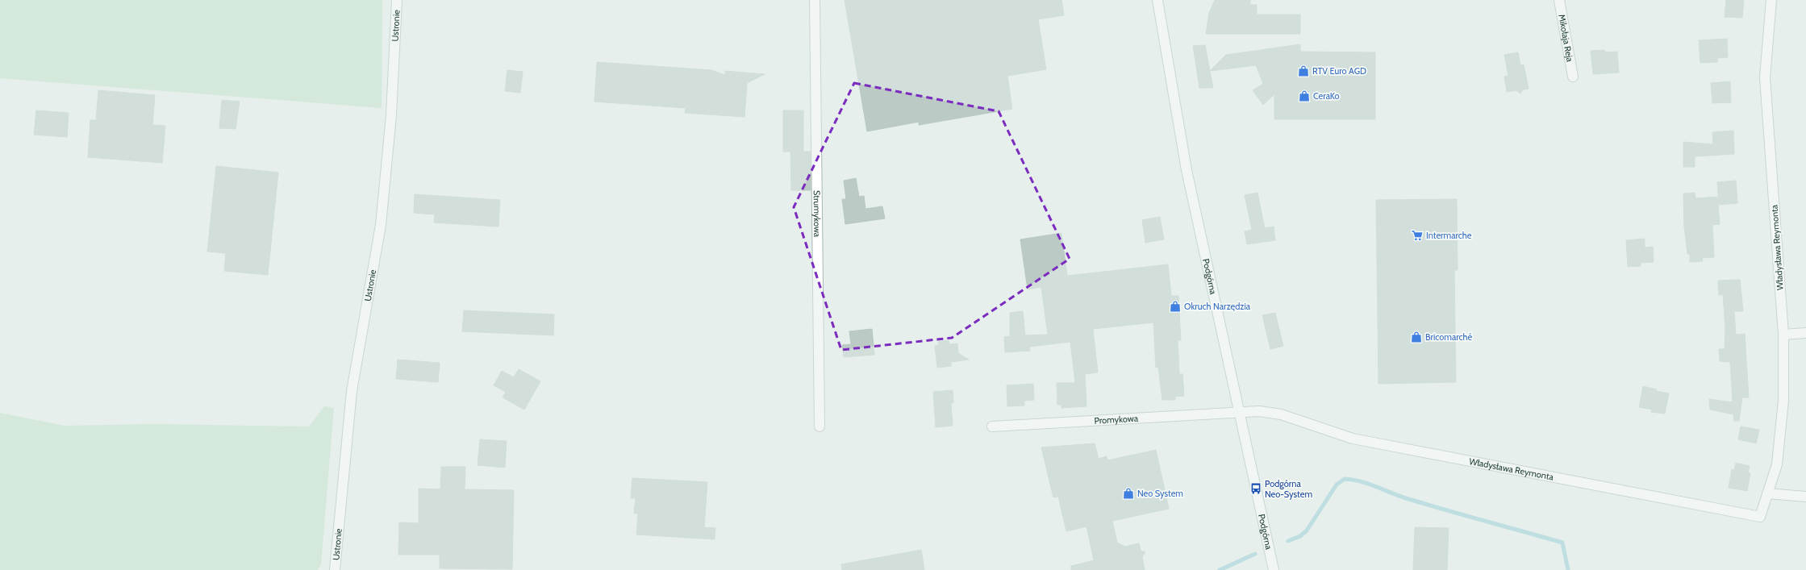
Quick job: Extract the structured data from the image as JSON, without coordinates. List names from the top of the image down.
{
  "streets": {
    "street": [
      "Ustronie",
      "Mikołaja Reja",
      "Strumykowa",
      "Władysława Reymonta",
      "Podgórna",
      "Promykowa"
    ]
  },
  "crossings": [
    ["Władysława Reymonta", "Podgórna"],
    ["Władysława Reymonta", "Promykowa"],
    ["Podgórna", "Promykowa"]
  ],
  "places": {
    "shop": [
      "RTV Euro AGD",
      "CeraKo",
      "Okruch Narzędzia",
      "Bricomarché",
      "Neo System"
    ],
    "supermarket": ["Intermarche"],
    "bus stop": ["Podgórna Neo-System"]
  }
}
